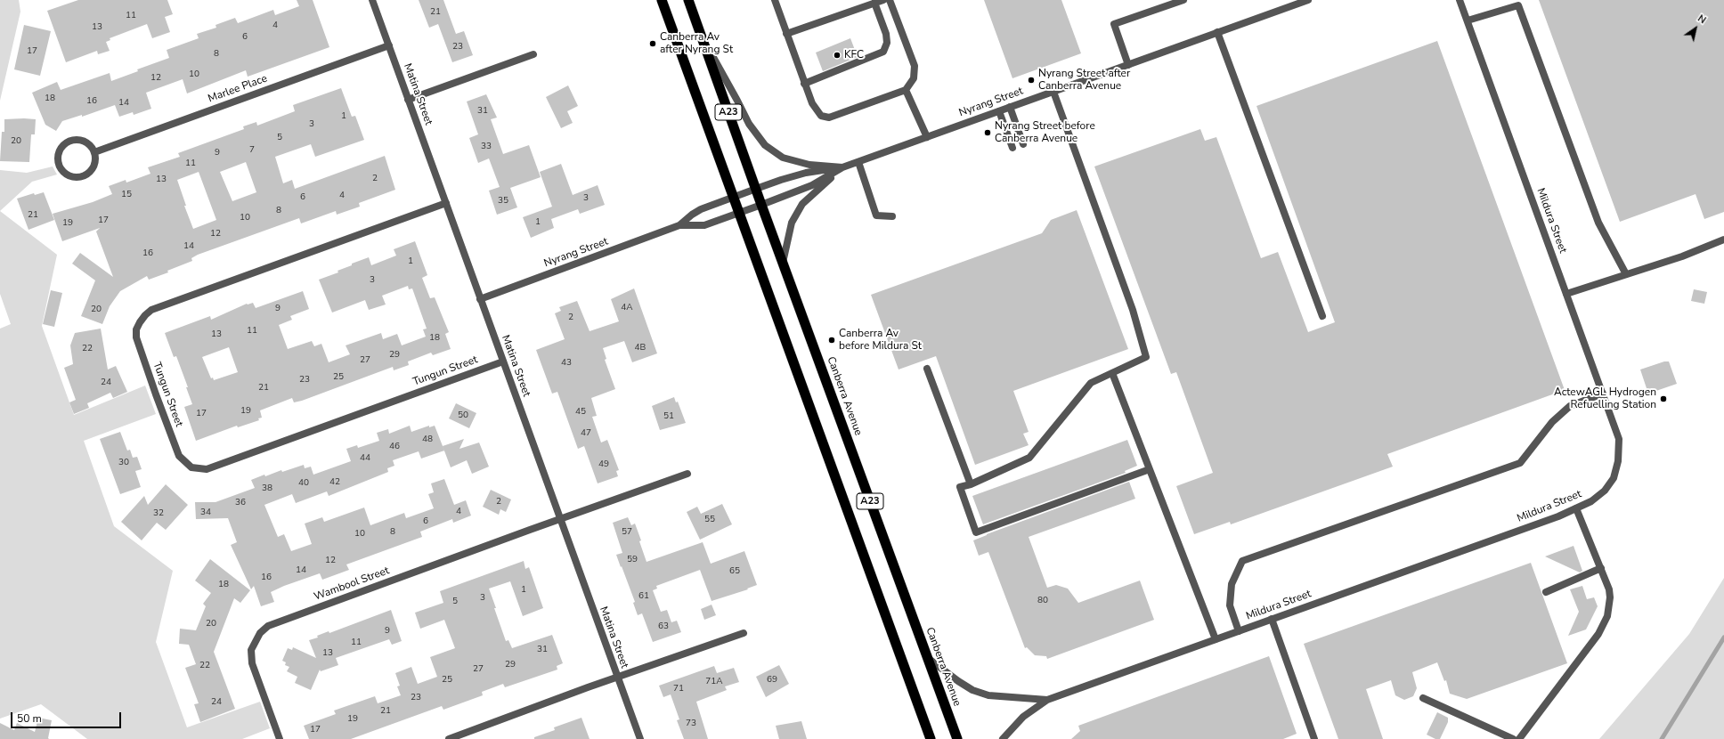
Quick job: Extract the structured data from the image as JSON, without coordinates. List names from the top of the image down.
{
  "streets": {
    "highway": ["A23", "Canberra Avenue"],
    "street": [
      "Marlee Place",
      "Matina Street",
      "Nyrang Street",
      "Mildura Street",
      "Tungun Street",
      "Wambool Street"
    ]
  },
  "crossings": [
    ["Marlee Place", "Matina Street"],
    ["Matina Street", "Nyrang Street"],
    ["Matina Street", "Tungun Street"],
    ["Matina Street", "Wambool Street"],
    ["Nyrang Street", "A23"],
    ["Nyrang Street", "Canberra Avenue"],
    ["Mildura Street", "Canberra Avenue"]
  ],
  "places": [
    "Canberra Av after Nyrang St",
    "KFC",
    "Nyrang Street after Canberra Avenue",
    "Nyrang Street before Canberra Avenue",
    "Canberra Av before Mildura St",
    "ActewAGL Hydrogen Refuelling Station"
  ],
  "house_numbers": [
    "21",
    "11",
    "4",
    "13",
    "6",
    "23",
    "17",
    "8",
    "10",
    "12",
    "18",
    "16",
    "14",
    "31",
    "1",
    "3",
    "5",
    "20",
    "33",
    "7",
    "9",
    "11",
    "2",
    "13",
    "15",
    "4",
    "6",
    "3",
    "35",
    "8",
    "21",
    "10",
    "17",
    "1",
    "19",
    "12",
    "14",
    "16",
    "1",
    "3",
    "4A",
    "9",
    "20",
    "2",
    "11",
    "13",
    "18",
    "4B",
    "22",
    "29",
    "27",
    "43",
    "25",
    "23",
    "24",
    "21",
    "19",
    "45",
    "17",
    "50",
    "51",
    "47",
    "48",
    "46",
    "44",
    "30",
    "49",
    "42",
    "40",
    "38",
    "2",
    "36",
    "4",
    "34",
    "32",
    "55",
    "6",
    "8",
    "57",
    "10",
    "59",
    "12",
    "14",
    "65",
    "16",
    "18",
    "1",
    "61",
    "3",
    "80",
    "5",
    "20",
    "63",
    "9",
    "11",
    "31",
    "13",
    "29",
    "22",
    "27",
    "25",
    "69",
    "71A",
    "71",
    "23",
    "24",
    "21",
    "19",
    "73",
    "17"
  ],
  "scale_bar": "50 m",
  "north": "top right"
}
